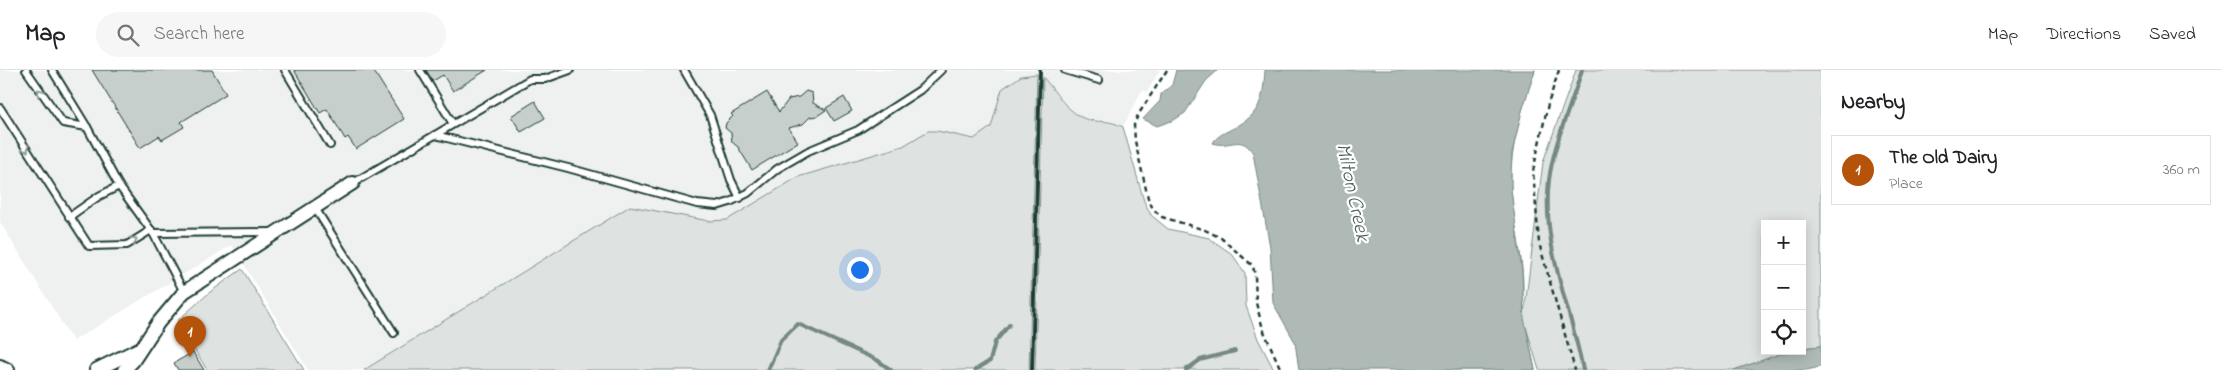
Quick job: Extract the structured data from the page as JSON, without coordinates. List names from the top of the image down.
{
  "water": ["Milton Creek"],
  "page": {
    "header": "Map",
    "search": "Search here",
    "nav": ["Map", "Directions", "Saved"],
    "heading": "Nearby",
    "list": [
      {
        "mark": "1",
        "name": "The Old Dairy",
        "note": "Place",
        "value": "360 m"
      }
    ],
    "map_buttons": ["+", "−"],
    "pins": "1"
  }
}
